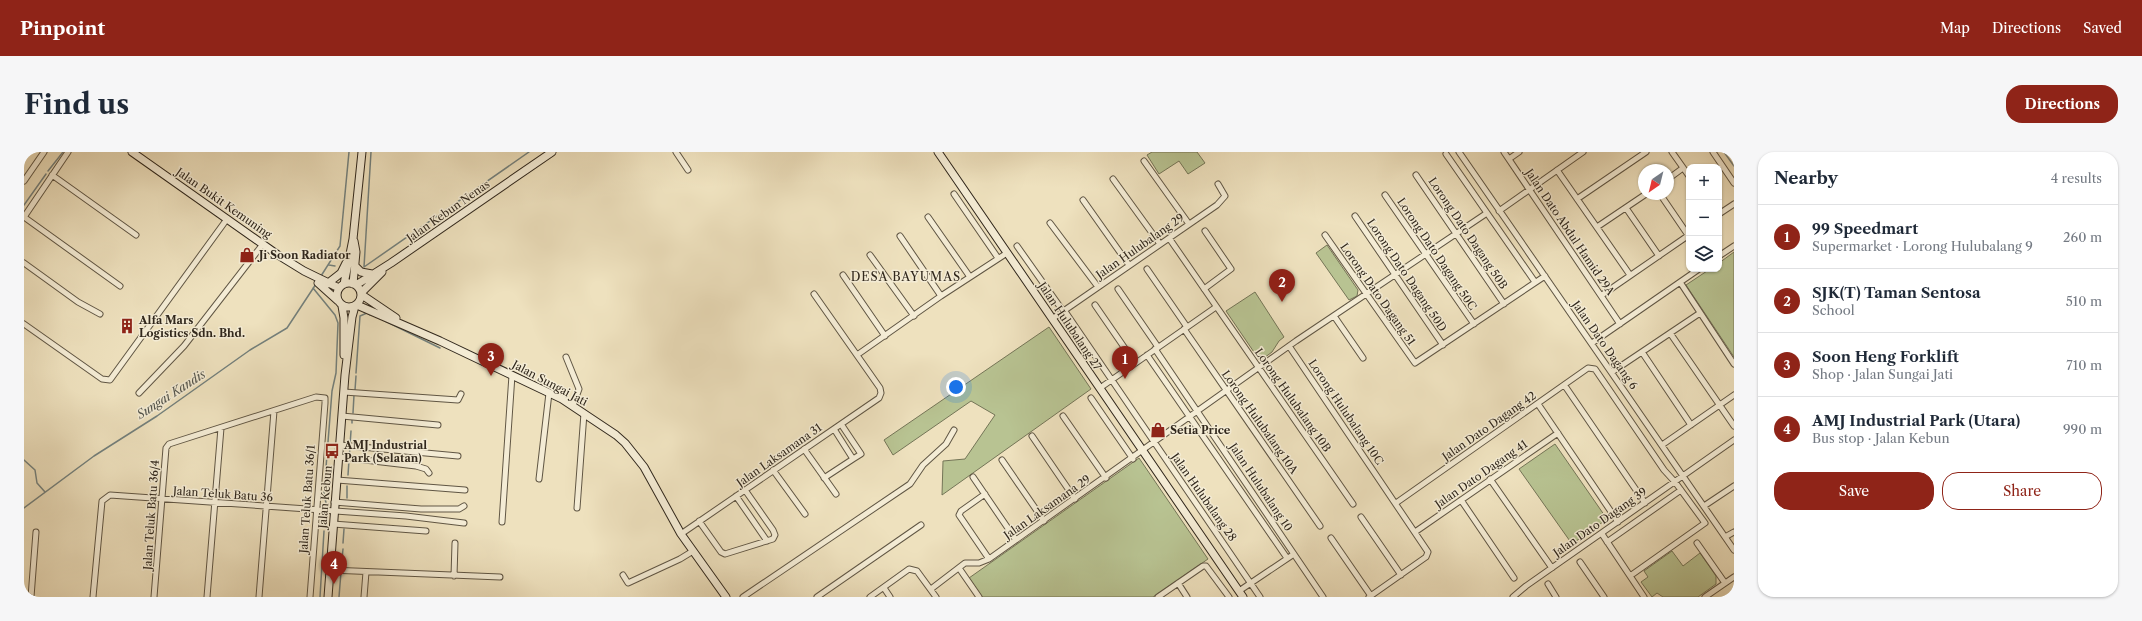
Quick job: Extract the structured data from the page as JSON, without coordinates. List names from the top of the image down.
{
  "streets": {
    "main road": [
      "Jalan Bukit Kemuning",
      "Jalan Kebun Nenas",
      "Jalan Hulubalang 27",
      "Jalan Sungai Jati",
      "Jalan Kebun"
    ],
    "street": [
      "Jalan Dato Abdul Hamid 29A",
      "Lorong Dato Dagang 50B",
      "Jalan Hulubalang 29",
      "Lorong Dato Dagang 50C",
      "Lorong Dato Dagang 50D",
      "Lorong Dato Dagang 51",
      "Jalan Dato Dagang 6",
      "Lorong Hulubalang 10B",
      "Lorong Hulubalang 10C",
      "Lorong Hulubalang 10A",
      "Jalan Dato Dagang 42",
      "Jalan Laksamana 31",
      "Jalan Dato Dagang 41",
      "Jalan Hulubalang 10",
      "Jalan Teluk Batu 36",
      "Jalan Hulubalang 28",
      "Jalan Teluk Batu 36/1",
      "Jalan Laksamana 29",
      "Jalan Teluk Batu 36/4",
      "Jalan Dato Dagang 39"
    ]
  },
  "crossings": [
    ["Jalan Bukit Kemuning", "Jalan Kebun Nenas"],
    ["Jalan Bukit Kemuning", "Jalan Sungai Jati"],
    ["Jalan Bukit Kemuning", "Jalan Kebun"],
    ["Jalan Kebun Nenas", "Jalan Sungai Jati"],
    ["Jalan Kebun Nenas", "Jalan Kebun"],
    ["Lorong Dato Dagang 50B", "Jalan Laksamana 29"],
    ["Jalan Hulubalang 29", "Jalan Hulubalang 27"],
    ["Jalan Hulubalang 29", "Lorong Hulubalang 10B"],
    ["Jalan Hulubalang 29", "Jalan Hulubalang 28"],
    ["Lorong Dato Dagang 50C", "Jalan Laksamana 29"],
    ["Lorong Dato Dagang 50D", "Lorong Dato Dagang 51"],
    ["Lorong Dato Dagang 50D", "Jalan Laksamana 29"],
    ["Lorong Dato Dagang 51", "Jalan Laksamana 29"],
    ["Jalan Hulubalang 27", "Jalan Hulubalang 10"],
    ["Jalan Hulubalang 27", "Jalan Hulubalang 28"],
    ["Jalan Hulubalang 27", "Jalan Laksamana 29"],
    ["Jalan Dato Dagang 6", "Jalan Dato Dagang 39"],
    ["Jalan Sungai Jati", "Jalan Laksamana 31"],
    ["Jalan Sungai Jati", "Jalan Kebun"],
    ["Lorong Hulubalang 10B", "Jalan Laksamana 29"],
    ["Lorong Hulubalang 10C", "Jalan Dato Dagang 42"],
    ["Lorong Hulubalang 10C", "Jalan Dato Dagang 41"],
    ["Lorong Hulubalang 10C", "Jalan Laksamana 29"],
    ["Lorong Hulubalang 10A", "Jalan Laksamana 29"],
    ["Jalan Dato Dagang 42", "Jalan Dato Dagang 39"],
    ["Jalan Hulubalang 10", "Jalan Laksamana 29"],
    ["Jalan Teluk Batu 36", "Jalan Kebun"],
    ["Jalan Teluk Batu 36", "Jalan Teluk Batu 36/1"],
    ["Jalan Teluk Batu 36", "Jalan Teluk Batu 36/4"],
    ["Jalan Hulubalang 28", "Jalan Laksamana 29"]
  ],
  "districts": ["DESA BAYUMAS"],
  "water": ["Sungai Kandis"],
  "places": {
    "shop": ["Ji Soon Radiator", "Setia Price"],
    "building": ["Alfa Mars Logistics Sdn. Bhd."],
    "bus stop": ["AMJ Industrial Park (Selatan)"]
  },
  "north": "bottom left",
  "page": {
    "header": "Pinpoint",
    "nav": ["Map", "Directions", "Saved"],
    "buttons": [
      "Directions",
      ["Save", "Share"]
    ],
    "title": "Find us",
    "heading": ["Nearby", "4 results"],
    "map_buttons": ["+", "−"],
    "list": [
      {
        "mark": "1",
        "name": "99 Speedmart",
        "note": "Supermarket · Lorong Hulubalang 9",
        "value": "260 m"
      },
      {
        "mark": "2",
        "name": "SJK(T) Taman Sentosa",
        "note": "School",
        "value": "510 m"
      },
      {
        "mark": "3",
        "name": "Soon Heng Forklift",
        "note": "Shop · Jalan Sungai Jati",
        "value": "710 m"
      },
      {
        "mark": "4",
        "name": "AMJ Industrial Park (Utara)",
        "note": "Bus stop · Jalan Kebun",
        "value": "990 m"
      }
    ],
    "pins": [
      "2",
      "3",
      "1",
      "4"
    ]
  }
}
